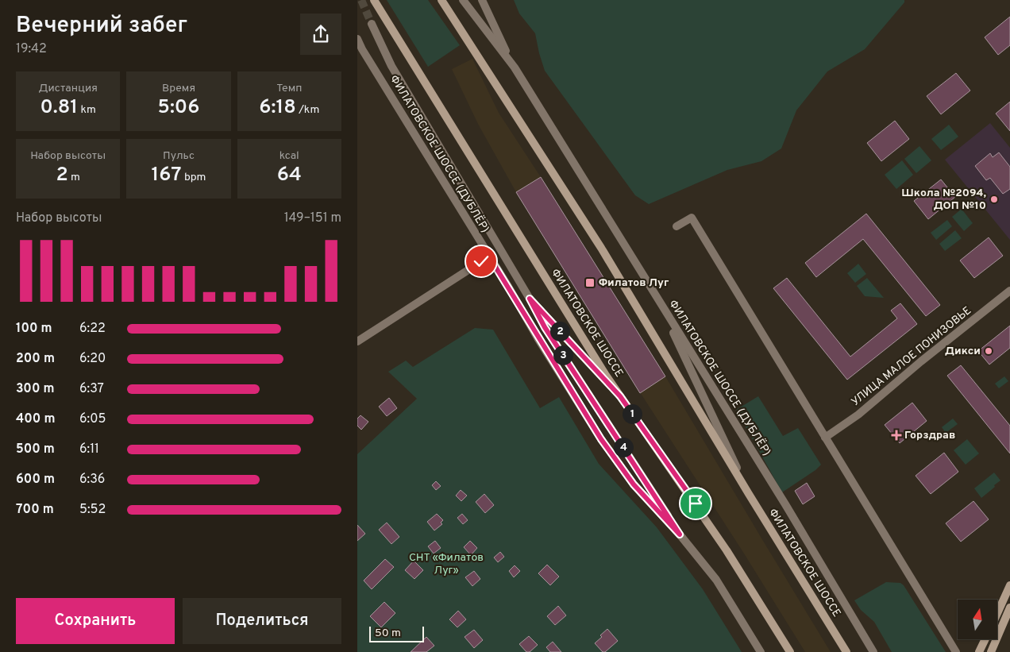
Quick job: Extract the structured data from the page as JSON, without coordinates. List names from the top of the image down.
{
  "streets": {
    "main road": ["ФИЛАТОВСКОЕ ШОССЕ"],
    "street": ["ФИЛАТОВСКОЕ ШОССЕ (ДУБЛЁР)", "УЛИЦА МАЛОЕ ПОНИЗОВЬЕ"]
  },
  "parks": ["СНТ «Филатов Луг»"],
  "places": {
    "other": ["Школа №2094, ДОП №10", "Дикси"],
    "transit": ["Филатов Луг"],
    "health": ["Горздрав"]
  },
  "scale_bar": "50 m",
  "north": "top",
  "page": {
    "heading": ["Вечерний забег", "19:42"],
    "stats": [
      ["Дистанция", "0.81 km"],
      ["Время", "5:06"],
      ["Темп", "6:18 /km"],
      ["Набор высоты", "2 m"],
      ["Пульс", "167 bpm"],
      ["kcal", "64"]
    ],
    "chart": ["Набор высоты", "149–151 m"],
    "list": [
      {
        "name": "100 m",
        "note": "6:22"
      },
      {
        "name": "200 m",
        "note": "6:20"
      },
      {
        "name": "300 m",
        "note": "6:37"
      },
      {
        "name": "400 m",
        "note": "6:05"
      },
      {
        "name": "500 m",
        "note": "6:11"
      },
      {
        "name": "600 m",
        "note": "6:36"
      },
      {
        "name": "700 m",
        "note": "5:52"
      }
    ],
    "pins": [
      "2",
      "3",
      "1",
      "4"
    ],
    "buttons": ["Сохранить", "Поделиться"],
    "scale": "50 m"
  }
}
